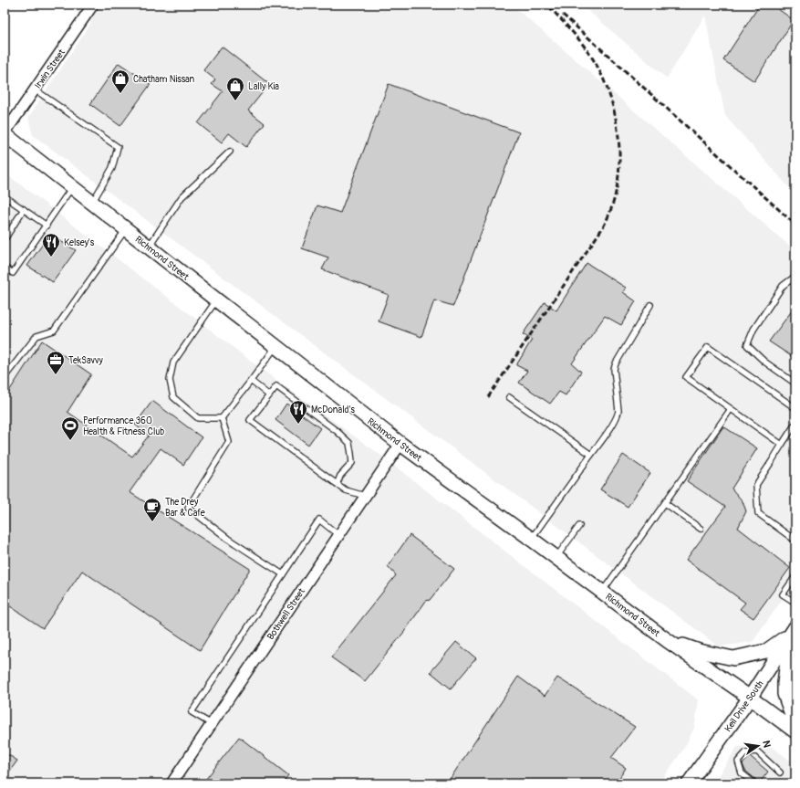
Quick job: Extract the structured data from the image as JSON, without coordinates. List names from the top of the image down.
{
  "streets": {
    "main road": ["Richmond Street", "Keil Drive South"],
    "street": ["Irwin Street", "Bothwell Street"]
  },
  "crossings": [
    ["Irwin Street", "Richmond Street"],
    ["Richmond Street", "Bothwell Street"],
    ["Richmond Street", "Keil Drive South"]
  ],
  "places": {
    "shop": ["Chatham Nissan", "Lally Kia"],
    "restaurant": ["Kelsey's", "McDonald's"],
    "office": ["TekSavvy"],
    "sports": ["Performance 360 Health & Fitness Club"],
    "cafe": ["The Drey Bar & Cafe"]
  },
  "north": "right"
}
